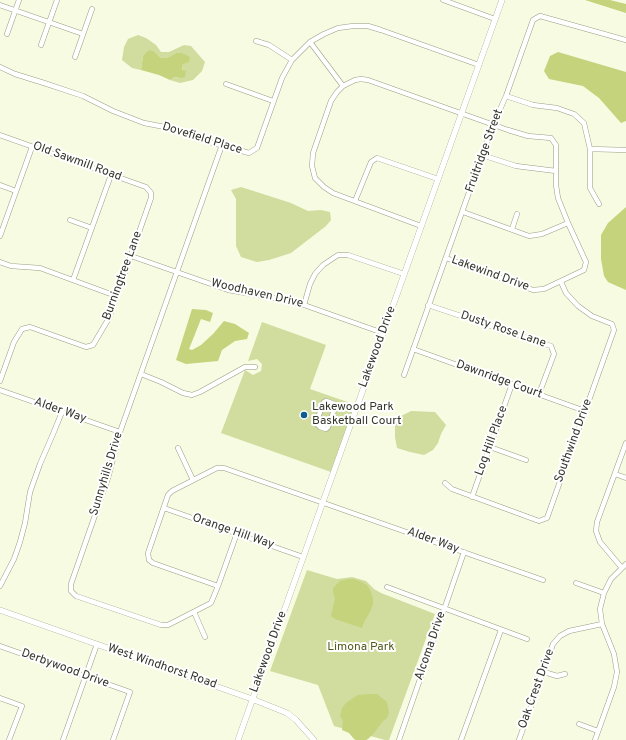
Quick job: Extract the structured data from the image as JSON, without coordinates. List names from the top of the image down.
{
  "streets": {
    "street": [
      "Dovefield Place",
      "Fruitridge Street",
      "Old Sawmill Road",
      "Lakewind Drive",
      "Burningtree Lane",
      "Woodhaven Drive",
      "Dusty Rose Lane",
      "Lakewood Drive",
      "Dawnridge Court",
      "Alder Way",
      "Log Hill Place",
      "Southwind Drive",
      "Sunnyhills Drive",
      "Orange Hill Way",
      "Alcoma Drive",
      "West Windhorst Road",
      "Derbywood Drive",
      "Oak Crest Drive"
    ]
  },
  "crossings": [
    ["Dovefield Place", "Lakewood Drive"],
    ["Dovefield Place", "Sunnyhills Drive"],
    ["Fruitridge Street", "Lakewind Drive"],
    ["Fruitridge Street", "Dusty Rose Lane"],
    ["Fruitridge Street", "Dawnridge Court"],
    ["Old Sawmill Road", "Burningtree Lane"],
    ["Lakewind Drive", "Lakewood Drive"],
    ["Lakewind Drive", "Southwind Drive"],
    ["Burningtree Lane", "Woodhaven Drive"],
    ["Woodhaven Drive", "Lakewood Drive"],
    ["Woodhaven Drive", "Sunnyhills Drive"],
    ["Dusty Rose Lane", "Dawnridge Court"],
    ["Lakewood Drive", "Alder Way"],
    ["Lakewood Drive", "Orange Hill Way"],
    ["Lakewood Drive", "West Windhorst Road"],
    ["Dawnridge Court", "Log Hill Place"],
    ["Dawnridge Court", "Southwind Drive"],
    ["Alder Way", "Sunnyhills Drive"],
    ["Alder Way", "Orange Hill Way"],
    ["Alder Way", "Alcoma Drive"],
    ["Log Hill Place", "Southwind Drive"],
    ["Sunnyhills Drive", "Orange Hill Way"]
  ],
  "parks": ["Limona Park"],
  "places": ["Lakewood Park Basketball Court"]
}
